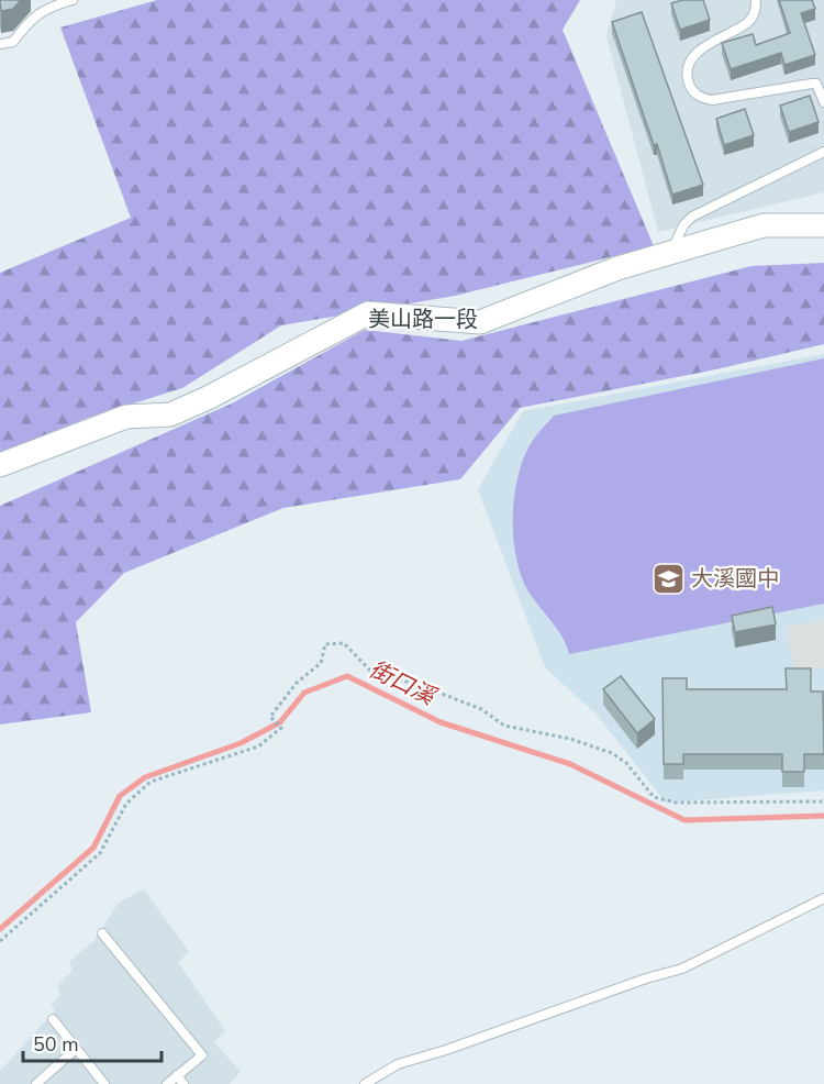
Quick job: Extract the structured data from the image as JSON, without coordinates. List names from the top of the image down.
{
  "streets": {
    "street": ["美山路一段"]
  },
  "water": ["街口溪"],
  "places": {
    "school or university": ["大溪國中"]
  },
  "scale_bar": "50 m"
}
